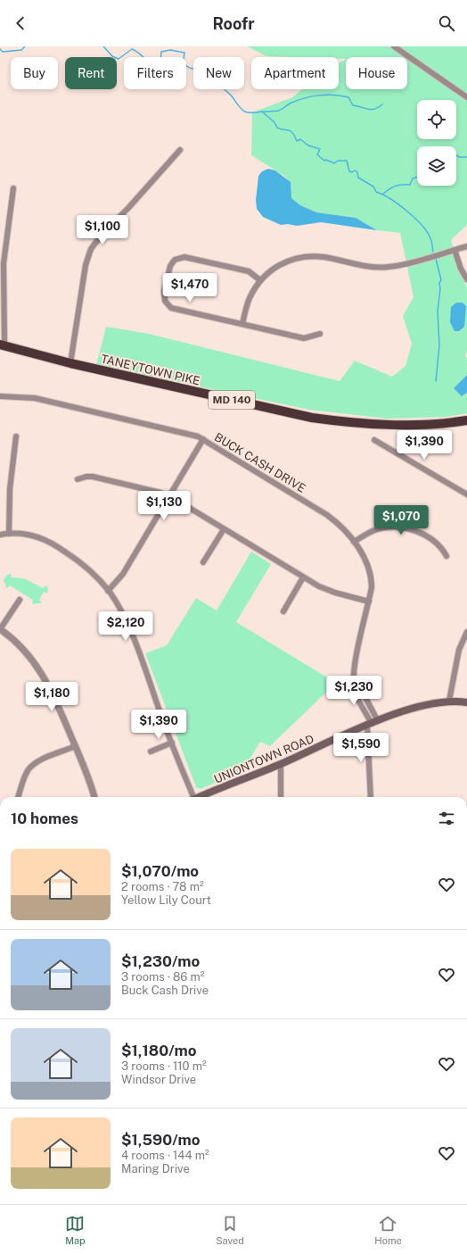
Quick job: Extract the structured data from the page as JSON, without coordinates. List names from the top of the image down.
{
  "streets": {
    "highway": ["TANEYTOWN PIKE", "MD 140"],
    "main road": ["UNIONTOWN ROAD"],
    "street": ["BUCK CASH DRIVE"]
  },
  "crossings": [
    ["BUCK CASH DRIVE", "UNIONTOWN ROAD"]
  ],
  "page": {
    "header": "Roofr",
    "chip": [
      "Buy",
      "Rent",
      "Filters",
      "New",
      "Apartment",
      "House"
    ],
    "price": [
      "$1,100",
      "$1,470",
      "$1,390",
      "$1,130",
      "$1,070",
      "$2,120",
      "$1,230",
      "$1,180",
      "$1,390",
      "$1,590"
    ],
    "heading": "10 homes",
    "list": [
      {
        "name": "$1,070/mo",
        "note": "2 rooms · 78 m² · Yellow Lily Court"
      },
      {
        "name": "$1,230/mo",
        "note": "3 rooms · 86 m² · Buck Cash Drive"
      },
      {
        "name": "$1,180/mo",
        "note": "3 rooms · 110 m² · Windsor Drive"
      },
      {
        "name": "$1,590/mo",
        "note": "4 rooms · 144 m² · Maring Drive"
      }
    ],
    "tabs": ["Map", "Saved", "Home"]
  }
}
